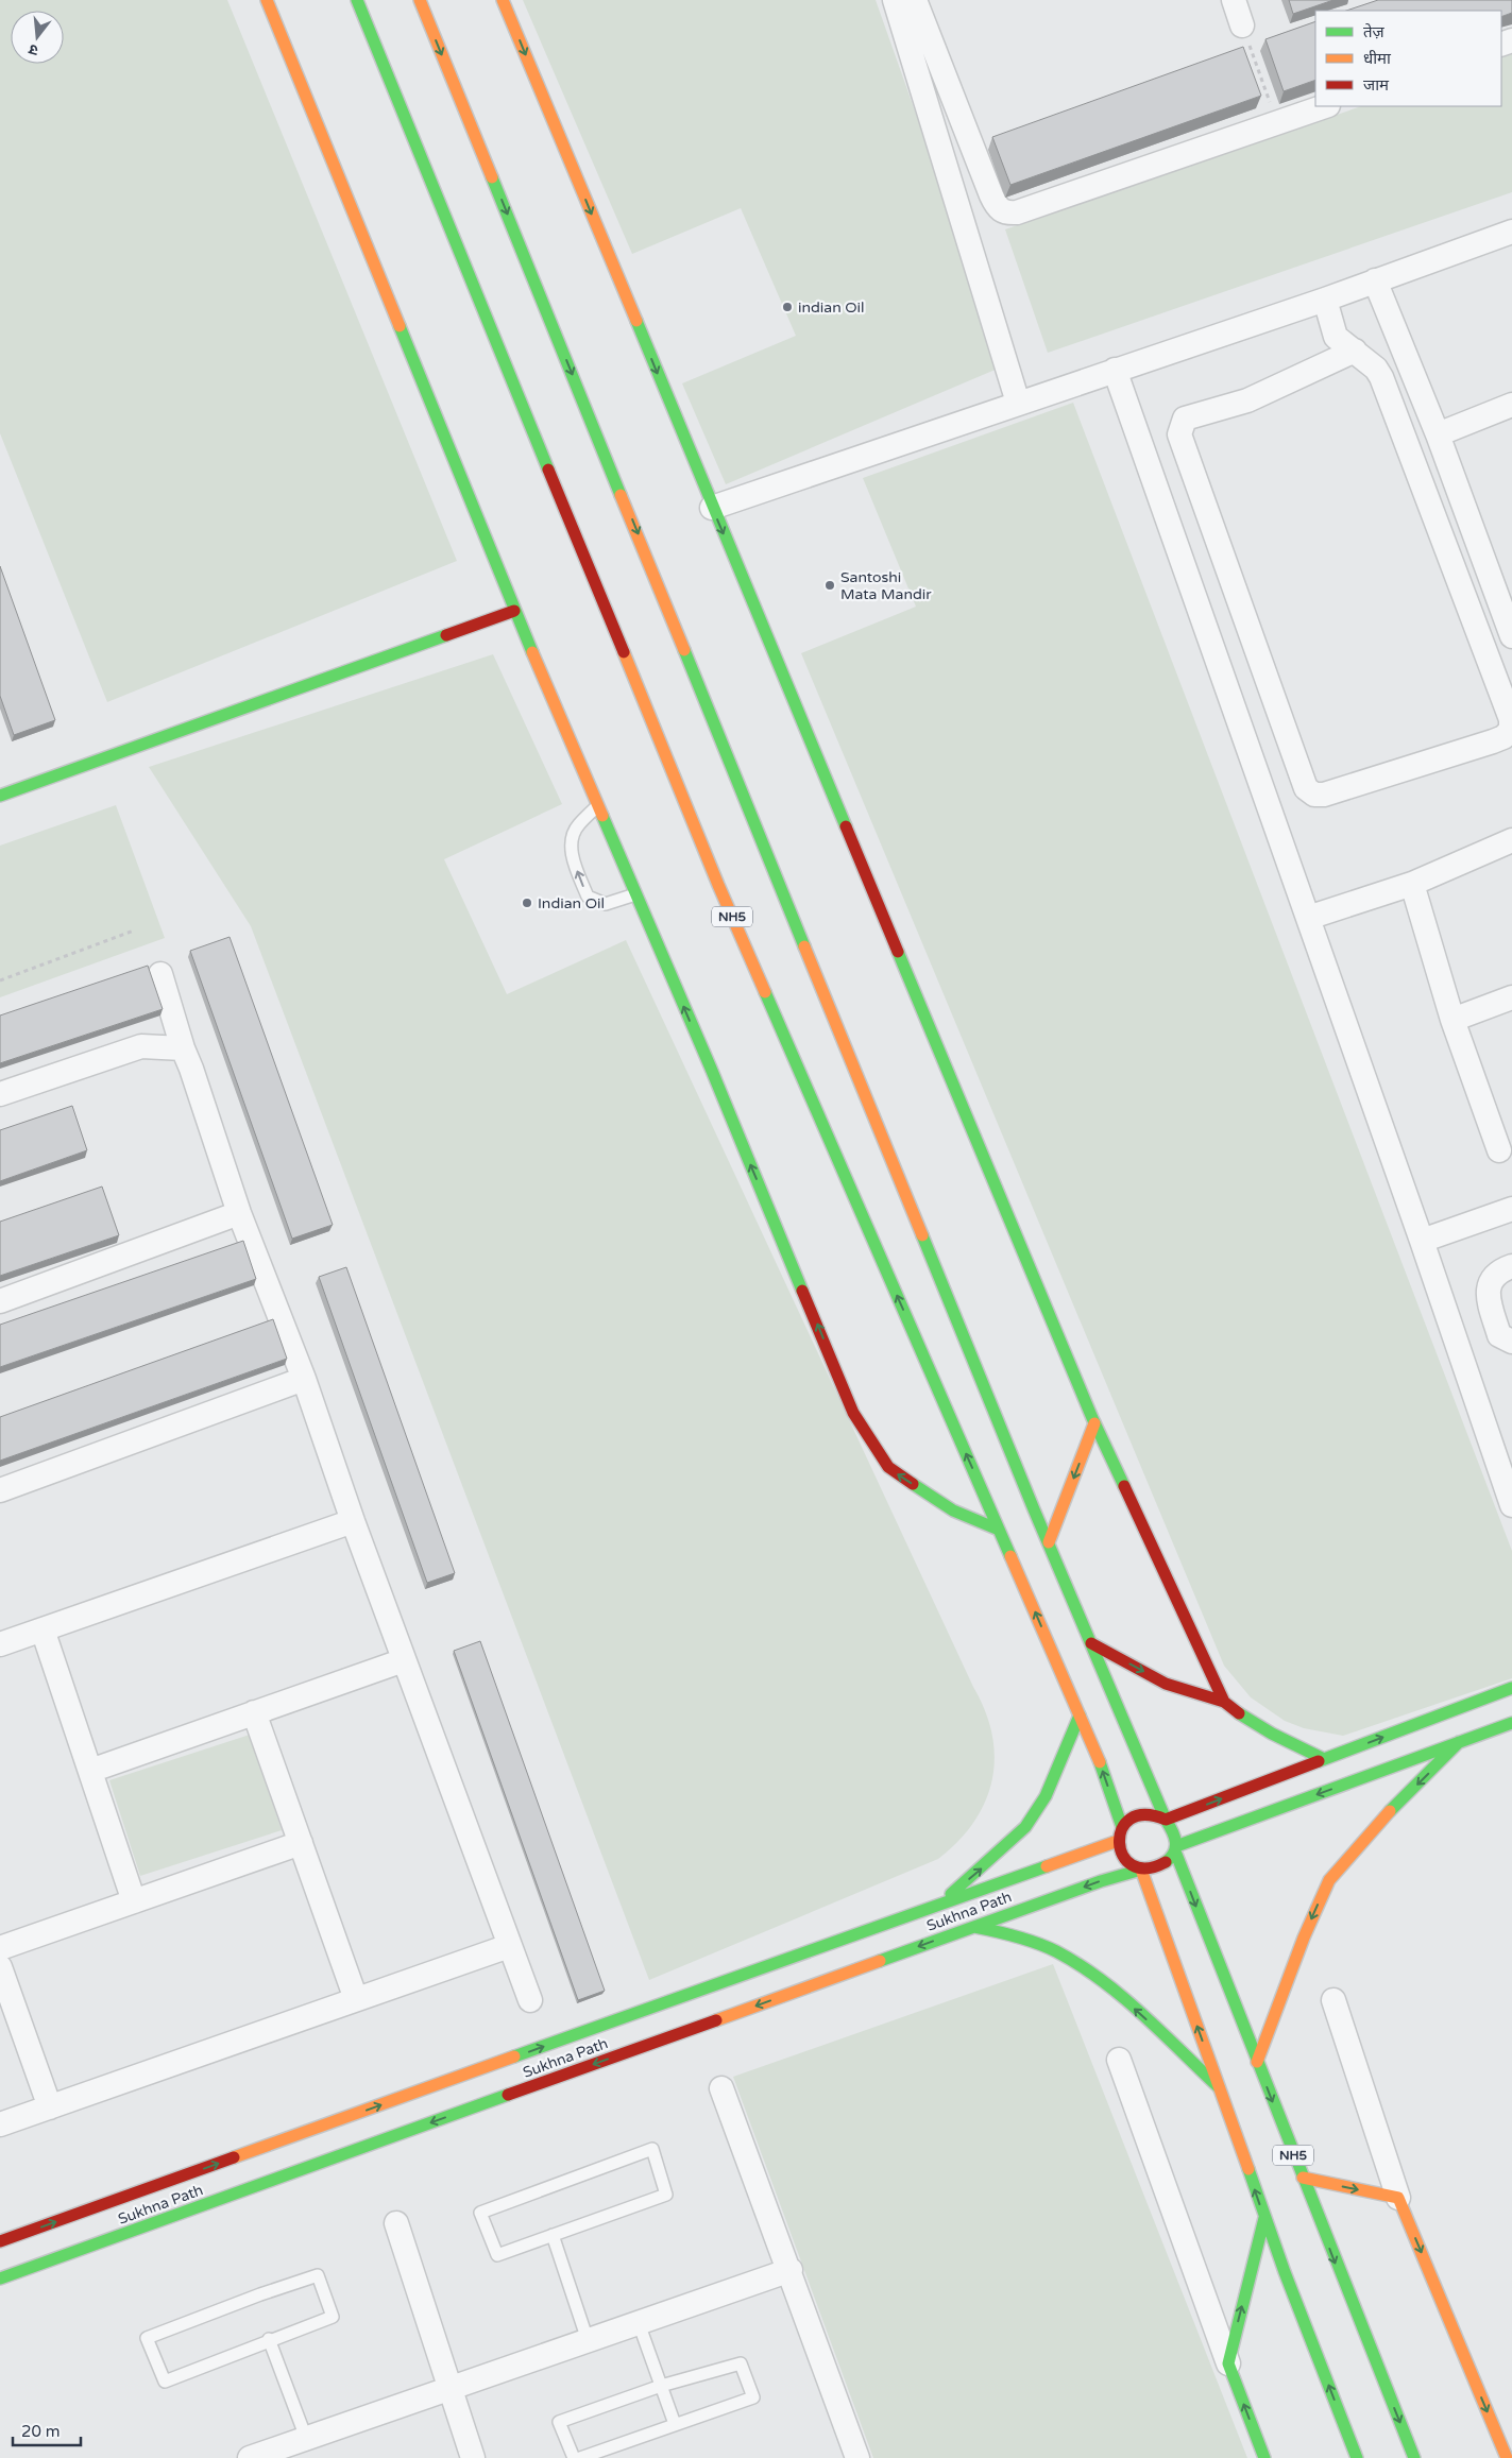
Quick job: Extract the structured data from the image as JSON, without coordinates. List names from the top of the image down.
{
  "streets": {
    "main road": ["NH5", "Sukhna Path"]
  },
  "crossings": [
    ["NH5", "Sukhna Path"]
  ],
  "places": ["indian Oil", "Santoshi Mata Mandir", "Indian Oil"],
  "legend": ["तेज़", "धीमा", "जाम"],
  "scale_bar": "20 m",
  "north": "bottom"
}
